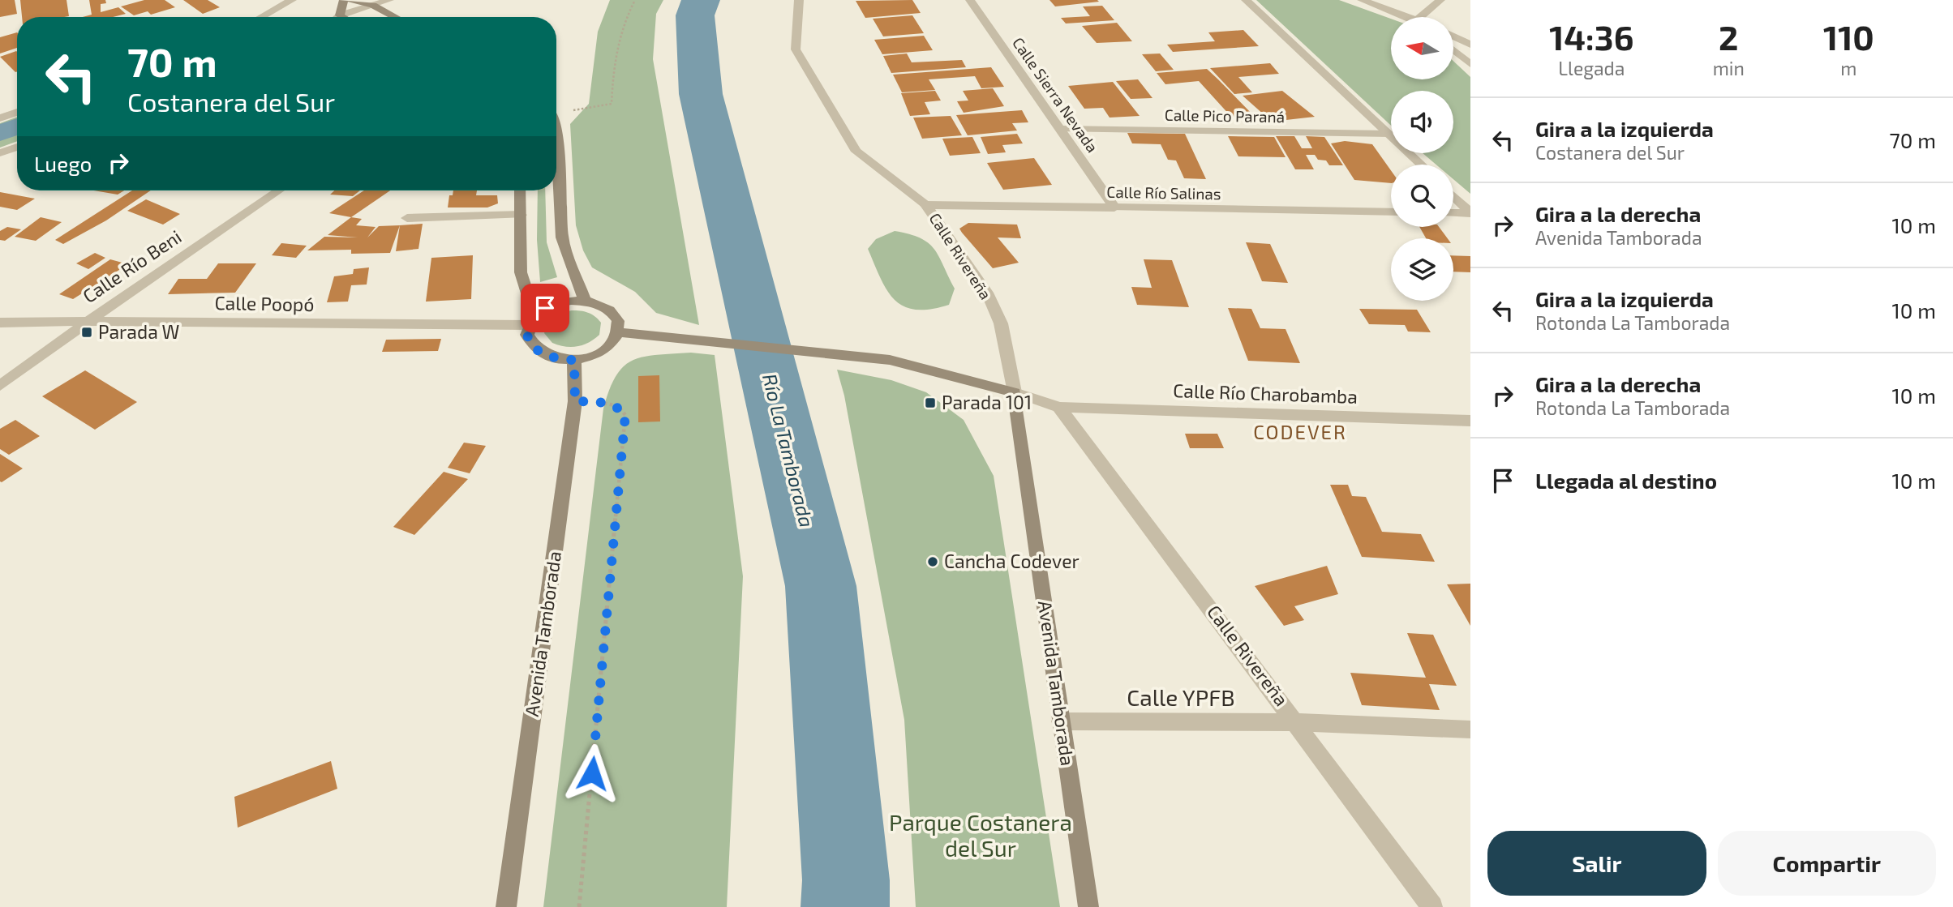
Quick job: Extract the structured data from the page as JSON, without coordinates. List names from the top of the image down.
{
  "streets": {
    "main road": ["Avenida Tamborada"],
    "street": [
      "Calle Sierra Nevada",
      "Calle Pico Paraná",
      "Calle Río Salinas",
      "Calle Rivereña",
      "Calle Río Beni",
      "Calle Poopó",
      "Calle Río Charobamba",
      "Calle YPFB"
    ]
  },
  "crossings": [
    ["Calle Sierra Nevada", "Calle Pico Paraná"],
    ["Calle Sierra Nevada", "Calle Río Salinas"],
    ["Calle Río Salinas", "Calle Rivereña"],
    ["Calle Rivereña", "Calle Río Charobamba"],
    ["Calle Rivereña", "Avenida Tamborada"],
    ["Calle Rivereña", "Calle YPFB"],
    ["Calle Río Beni", "Calle Poopó"],
    ["Calle Poopó", "Avenida Tamborada"],
    ["Calle Río Charobamba", "Avenida Tamborada"],
    ["Avenida Tamborada", "Calle YPFB"]
  ],
  "districts": ["CODEVER"],
  "water": ["Río La Tamborada"],
  "parks": ["Parque Costanera del Sur"],
  "places": {
    "transit": ["Parada W", "Parada 101"],
    "other": ["Cancha Codever"]
  },
  "north": "left",
  "page": {
    "eta": [
      "14:36",
      "Llegada",
      "2",
      "min",
      "110",
      "m"
    ],
    "turn": ["70 m", "Costanera del Sur"],
    "list": [
      {
        "name": "Gira a la izquierda",
        "note": "Costanera del Sur",
        "value": "70 m"
      },
      {
        "name": "Gira a la derecha",
        "note": "Avenida Tamborada",
        "value": "10 m"
      },
      {
        "name": "Gira a la izquierda",
        "note": "Rotonda La Tamborada",
        "value": "10 m"
      },
      {
        "name": "Gira a la derecha",
        "note": "Rotonda La Tamborada",
        "value": "10 m"
      },
      {
        "name": "Llegada al destino",
        "value": "10 m"
      }
    ],
    "then": "Luego",
    "buttons": ["Salir", "Compartir"]
  }
}
